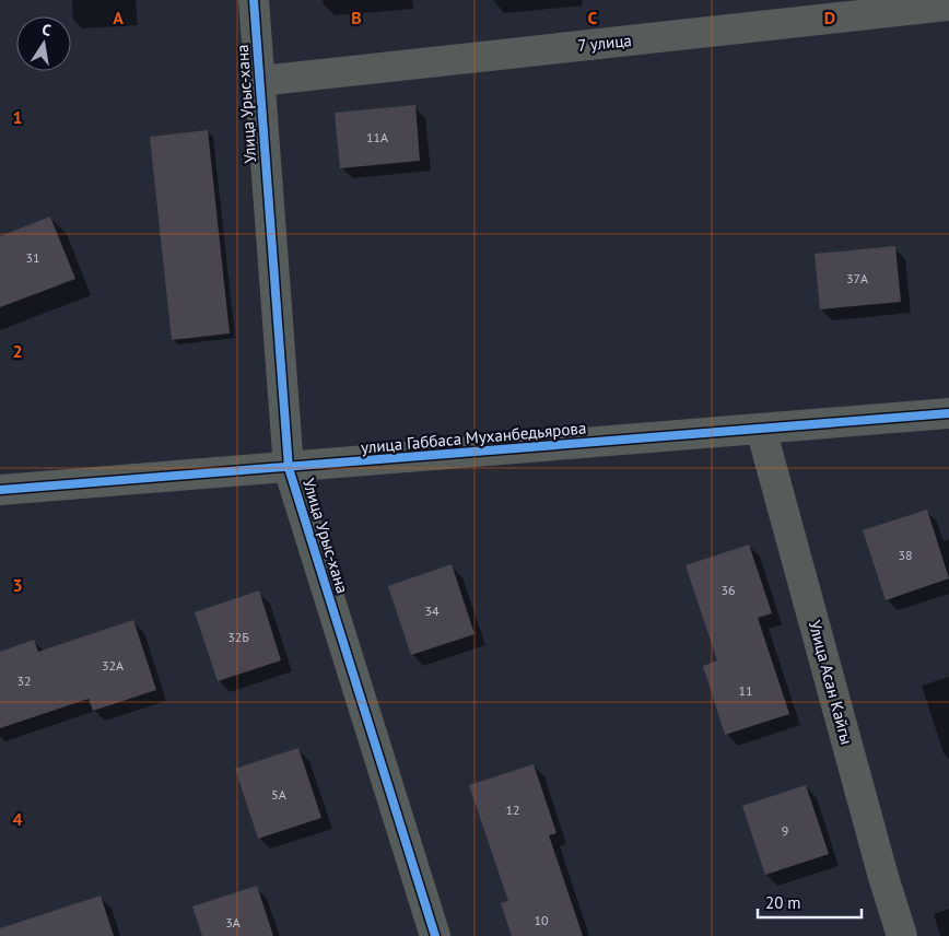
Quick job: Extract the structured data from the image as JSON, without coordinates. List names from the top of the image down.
{
  "streets": {
    "street": [
      "7 улица",
      "Улица Урыс-хана",
      "улица Габбаса Муханбедьярова",
      "Улица Асан Кайгы"
    ]
  },
  "crossings": [
    ["7 улица", "Улица Урыс-хана"],
    ["Улица Урыс-хана", "улица Габбаса Муханбедьярова"],
    ["улица Габбаса Муханбедьярова", "Улица Асан Кайгы"]
  ],
  "house_numbers": [
    "11А",
    "31",
    "37А",
    "38",
    "36",
    "34",
    "32Б",
    "32А",
    "32",
    "11",
    "5А",
    "12",
    "9",
    "10",
    "3А"
  ],
  "scale_bar": "20 m",
  "north": "top",
  "grid": {
    "columns": [
      "A",
      "B",
      "C",
      "D"
    ],
    "rows": [
      "1",
      "2",
      "3",
      "4"
    ]
  }
}
